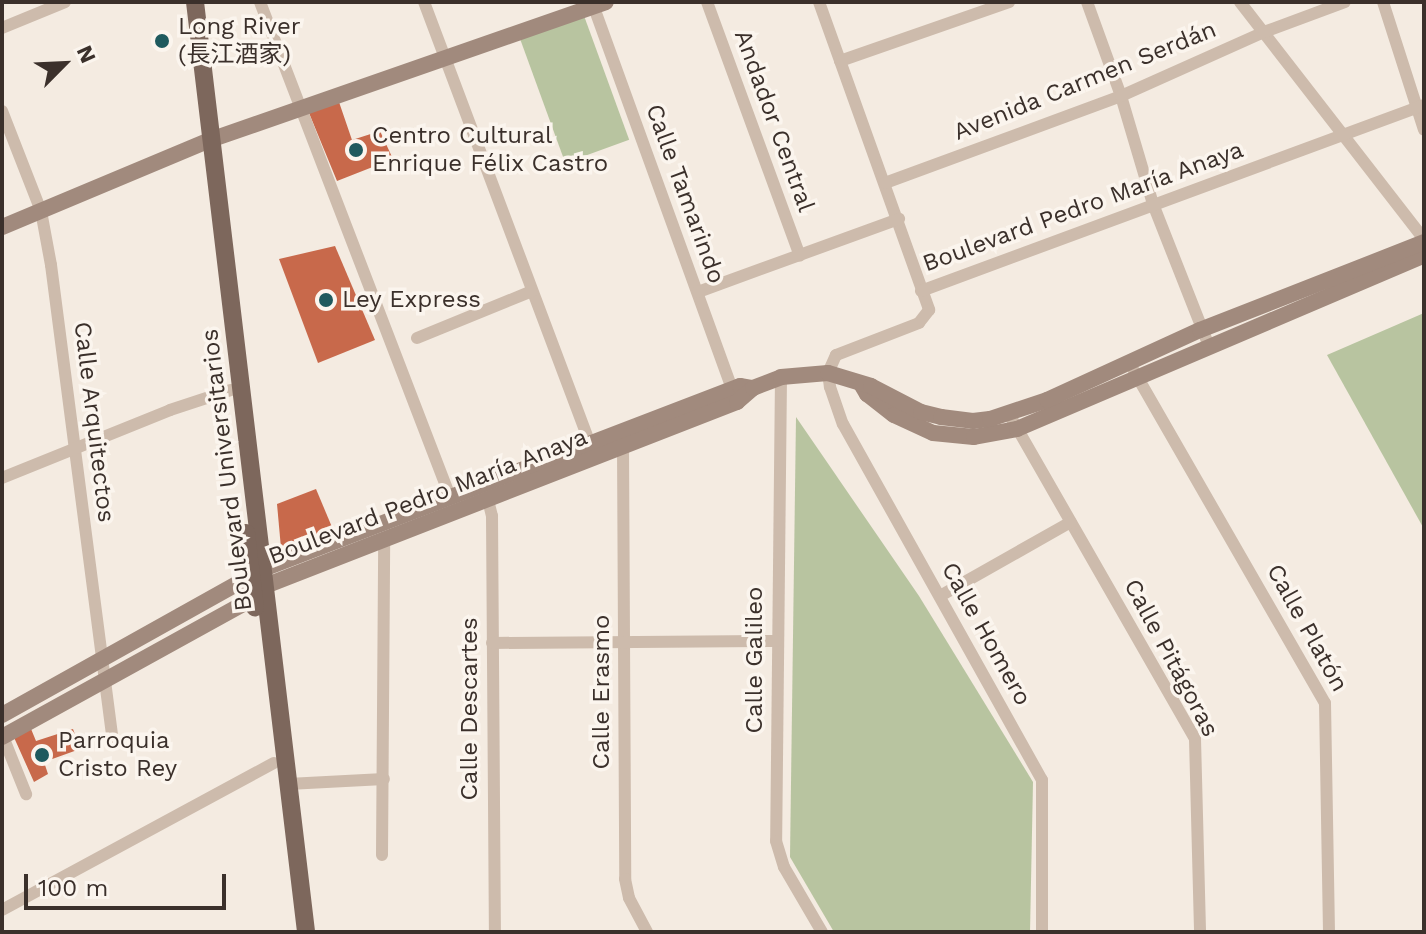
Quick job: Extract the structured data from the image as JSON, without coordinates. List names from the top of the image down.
{
  "streets": {
    "main road": ["Boulevard Universitarios"],
    "street": [
      "Avenida Carmen Serdán",
      "Andador Central",
      "Calle Tamarindo",
      "Boulevard Pedro María Anaya",
      "Calle Arquitectos",
      "Calle Platón",
      "Calle Homero",
      "Calle Pitágoras",
      "Calle Galileo",
      "Calle Erasmo",
      "Calle Descartes"
    ]
  },
  "crossings": [
    ["Calle Tamarindo", "Boulevard Pedro María Anaya"],
    ["Boulevard Pedro María Anaya", "Calle Arquitectos"],
    ["Boulevard Pedro María Anaya", "Boulevard Universitarios"],
    ["Boulevard Pedro María Anaya", "Calle Homero"],
    ["Boulevard Pedro María Anaya", "Calle Galileo"],
    ["Boulevard Pedro María Anaya", "Calle Erasmo"],
    ["Boulevard Pedro María Anaya", "Calle Descartes"]
  ],
  "places": [
    "Long River (長江酒家)",
    "Centro Cultural Enrique Félix Castro",
    "Ley Express",
    "Parroquia Cristo Rey"
  ],
  "scale_bar": "100 m",
  "north": "top right"
}
